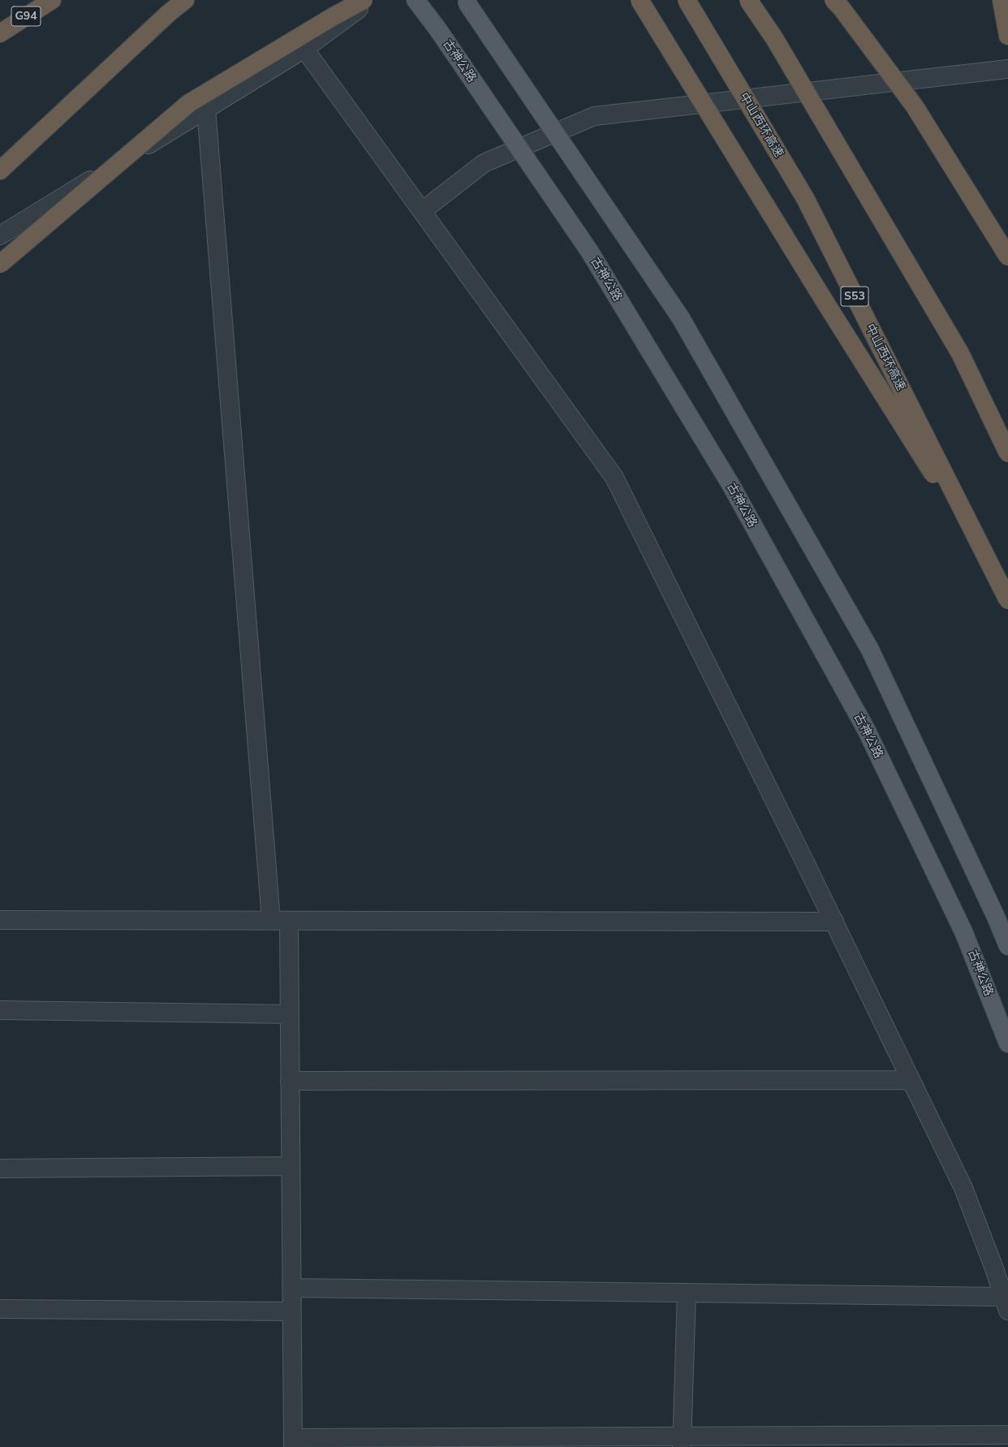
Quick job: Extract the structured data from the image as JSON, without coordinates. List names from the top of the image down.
{
  "streets": {
    "highway": ["G94", "中山西环高速", "S53"],
    "main road": ["古神公路"]
  }
}
